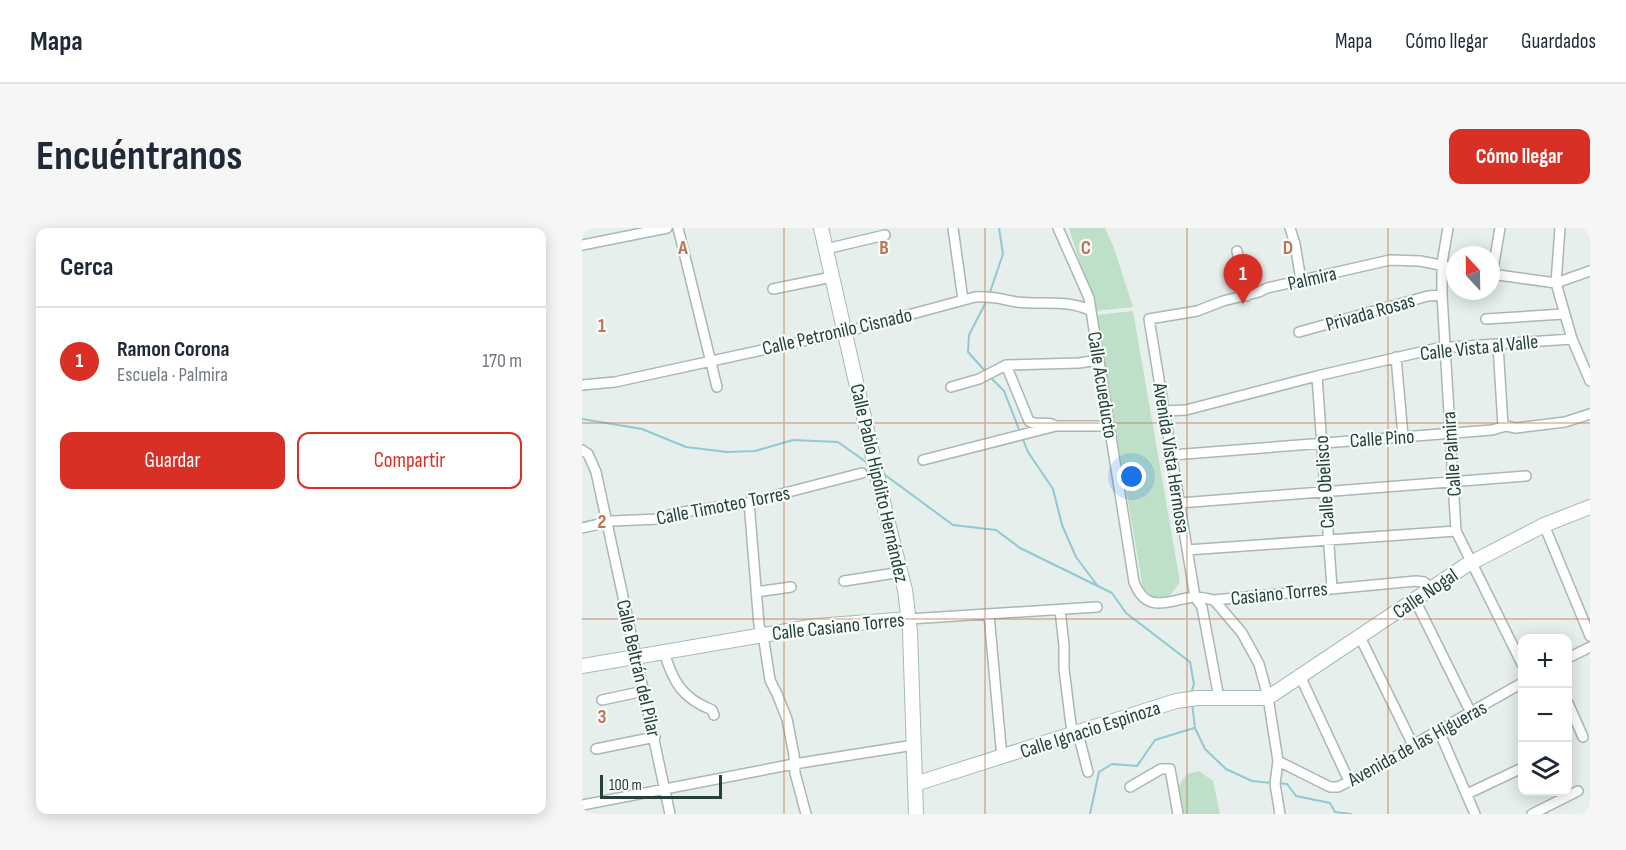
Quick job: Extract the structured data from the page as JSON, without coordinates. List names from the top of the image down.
{
  "streets": {
    "street": [
      "Palmira",
      "Privada Rosas",
      "Calle Petronilo Cisnado",
      "Calle Vista al Valle",
      "Calle Acueducto",
      "Calle Pino",
      "Calle Palmira",
      "Avenida Vista Hermosa",
      "Calle Obelisco",
      "Calle Pablo Hipólito Hernández",
      "Calle Timoteo Torres",
      "Casiano Torres",
      "Calle Nogal",
      "Calle Casiano Torres",
      "Calle Beltrán del Pilar",
      "Calle Ignacio Espinoza",
      "Avenida de las Higueras"
    ]
  },
  "crossings": [
    ["Palmira", "Calle Palmira"],
    ["Palmira", "Avenida Vista Hermosa"],
    ["Privada Rosas", "Calle Palmira"],
    ["Calle Petronilo Cisnado", "Calle Acueducto"],
    ["Calle Petronilo Cisnado", "Calle Pablo Hipólito Hernández"],
    ["Calle Vista al Valle", "Calle Palmira"],
    ["Calle Vista al Valle", "Avenida Vista Hermosa"],
    ["Calle Vista al Valle", "Calle Obelisco"],
    ["Calle Acueducto", "Casiano Torres"],
    ["Calle Pino", "Calle Palmira"],
    ["Calle Pino", "Avenida Vista Hermosa"],
    ["Calle Pino", "Calle Obelisco"],
    ["Calle Palmira", "Calle Nogal"],
    ["Avenida Vista Hermosa", "Casiano Torres"],
    ["Avenida Vista Hermosa", "Calle Ignacio Espinoza"],
    ["Calle Obelisco", "Casiano Torres"],
    ["Calle Pablo Hipólito Hernández", "Calle Casiano Torres"],
    ["Calle Pablo Hipólito Hernández", "Calle Ignacio Espinoza"],
    ["Calle Timoteo Torres", "Calle Beltrán del Pilar"],
    ["Casiano Torres", "Calle Nogal"],
    ["Calle Nogal", "Calle Ignacio Espinoza"],
    ["Calle Casiano Torres", "Calle Beltrán del Pilar"]
  ],
  "scale_bar": "100 m",
  "north": "top",
  "page": {
    "header": "Mapa",
    "nav": ["Mapa", "Cómo llegar", "Guardados"],
    "buttons": [
      "Cómo llegar",
      ["Guardar", "Compartir"]
    ],
    "title": "Encuéntranos",
    "heading": "Cerca",
    "pins": "1",
    "list": [
      {
        "mark": "1",
        "name": "Ramon Corona",
        "note": "Escuela · Palmira",
        "value": "170 m"
      }
    ],
    "map_buttons": ["+", "−"],
    "scale": "100 m"
  },
  "grid": {
    "columns": [
      "A",
      "B",
      "C",
      "D"
    ],
    "rows": ["1", "2", "3"]
  }
}
